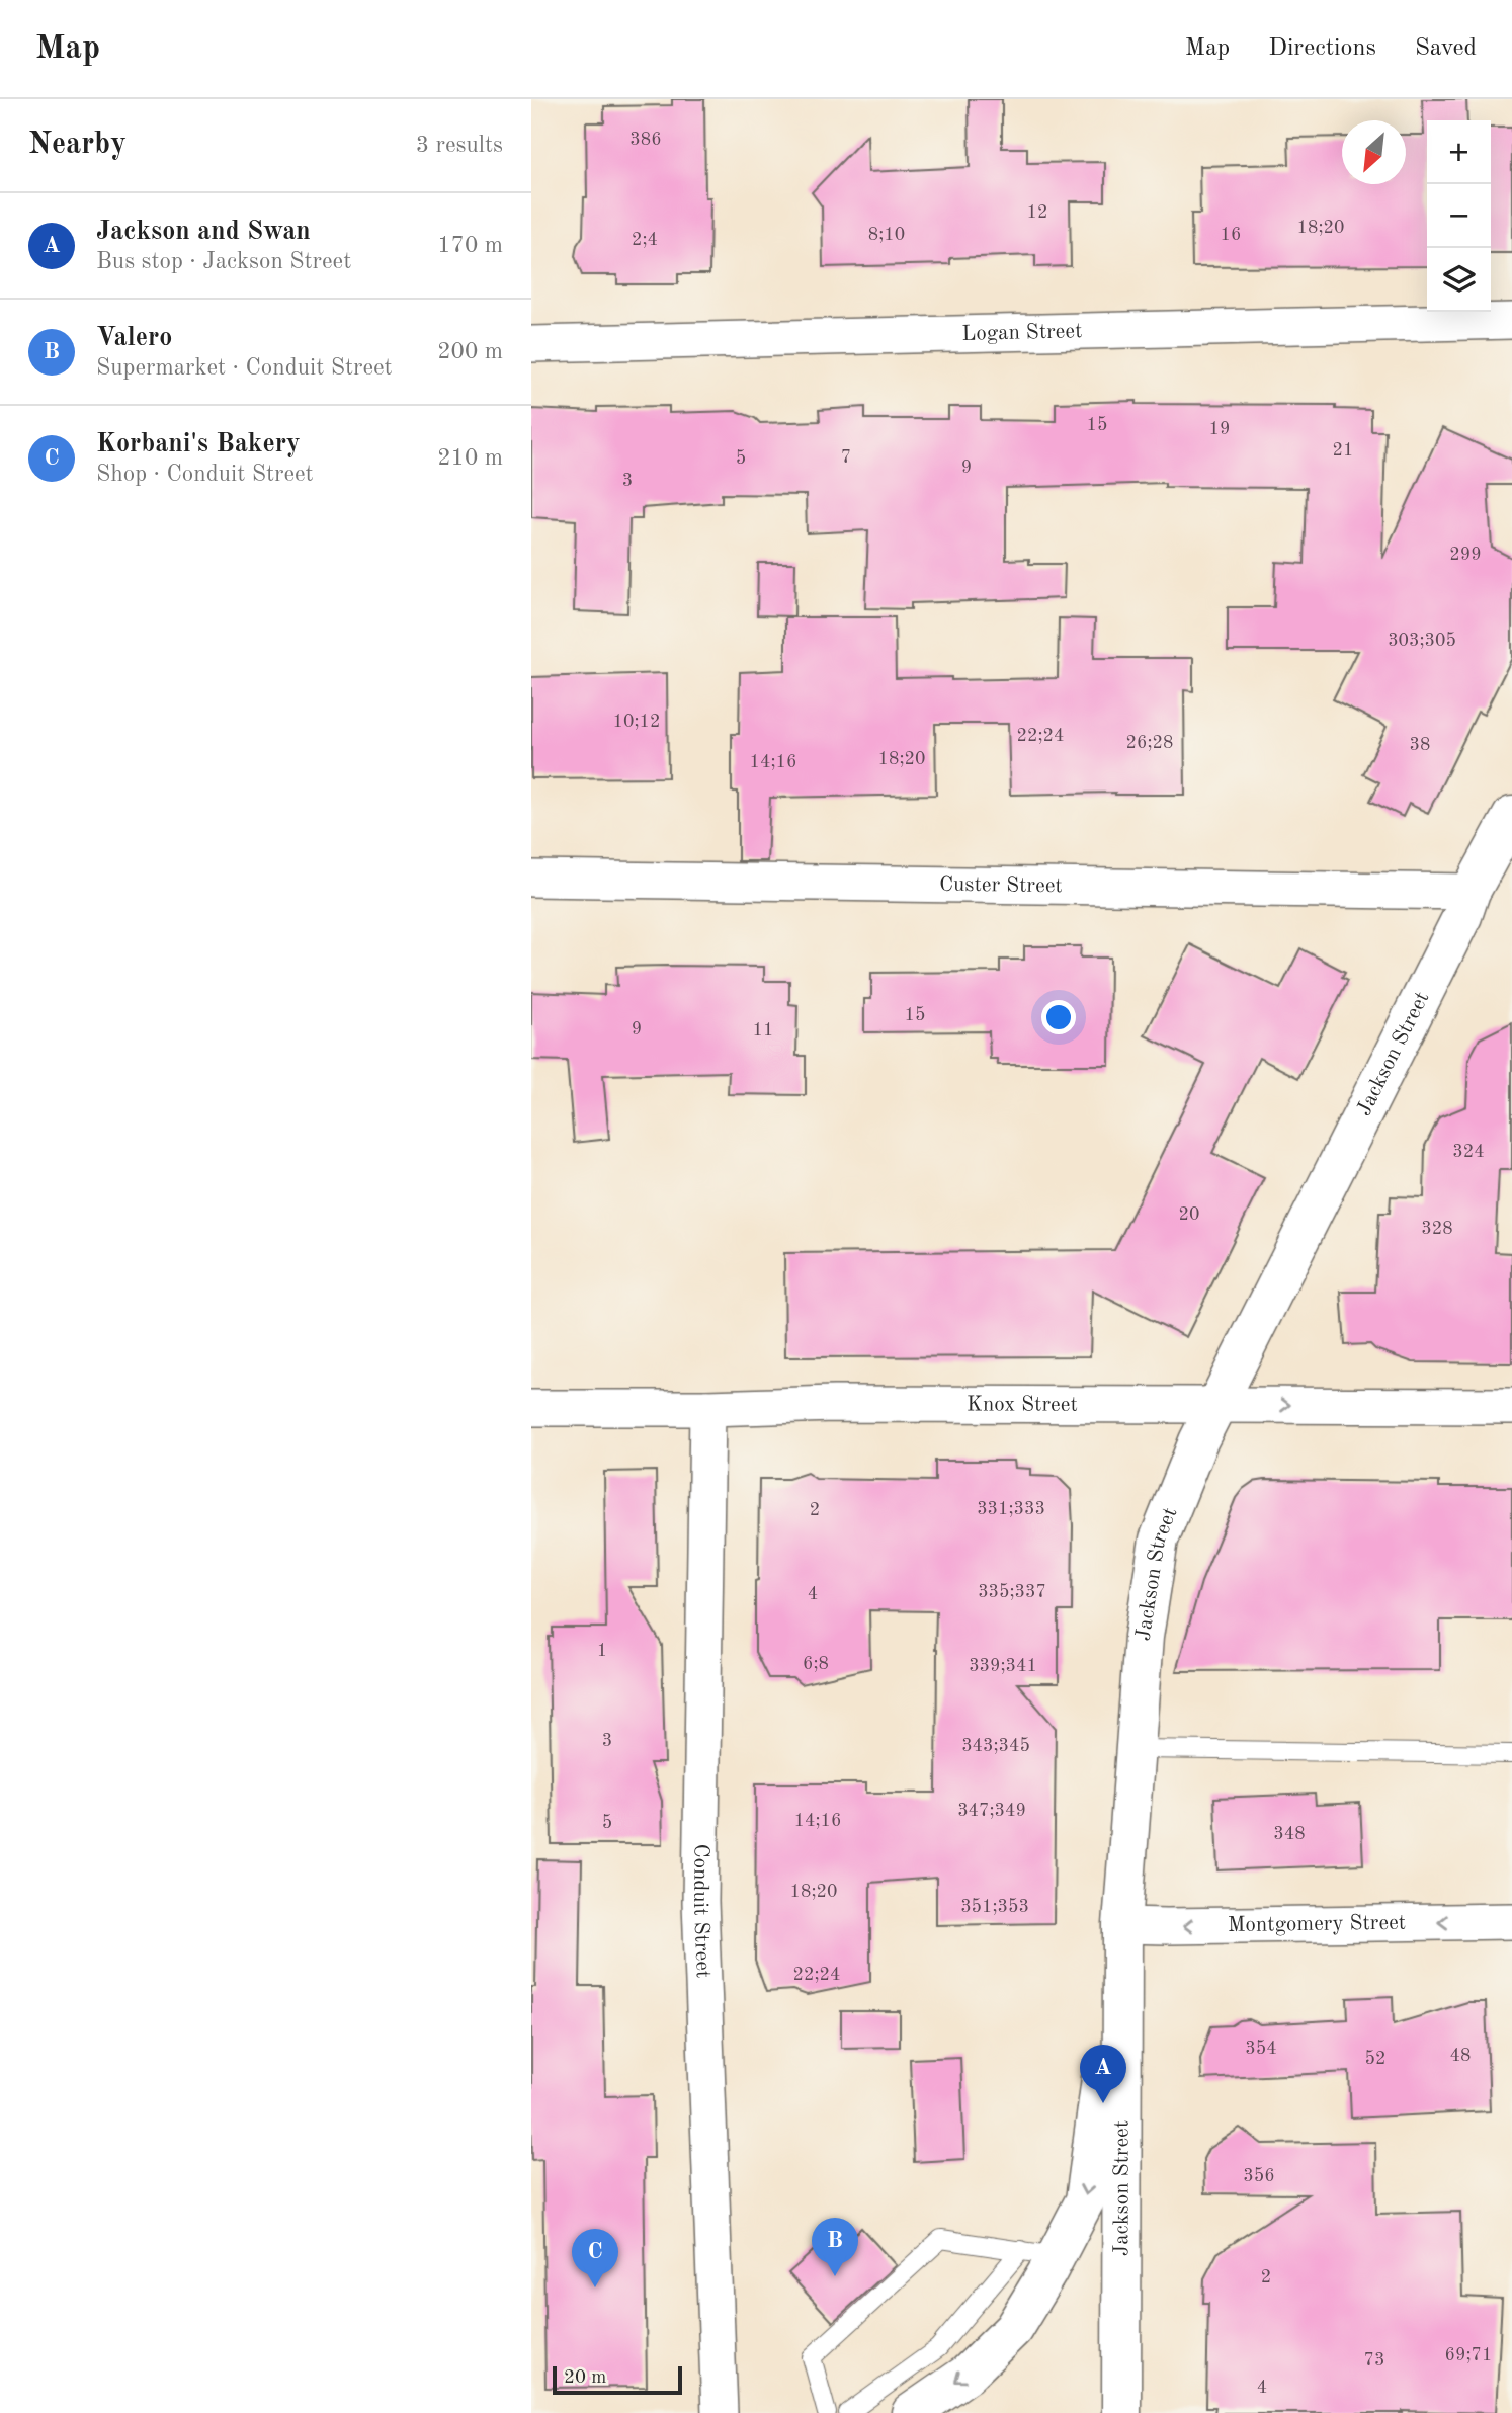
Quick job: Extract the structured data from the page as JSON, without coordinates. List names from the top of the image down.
{
  "streets": {
    "main road": ["Jackson Street"],
    "street": [
      "Logan Street",
      "Custer Street",
      "Knox Street",
      "Conduit Street",
      "Montgomery Street"
    ]
  },
  "crossings": [
    ["Custer Street", "Jackson Street"],
    ["Jackson Street", "Knox Street"],
    ["Jackson Street", "Montgomery Street"],
    ["Knox Street", "Conduit Street"]
  ],
  "one_way": ["Montgomery Street"],
  "house_numbers": [
    "386",
    "12",
    "18;20",
    "8;10",
    "16",
    "2;4",
    "15",
    "19",
    "21",
    "7",
    "5",
    "9",
    "3",
    "299",
    "303;305",
    "10;12",
    "22;24",
    "26;28",
    "38",
    "18;20",
    "14;16",
    "15",
    "9",
    "11",
    "324",
    "20",
    "328",
    "331;333",
    "2",
    "335;337",
    "4",
    "1",
    "6;8",
    "339;341",
    "3",
    "343;345",
    "347;349",
    "14;16",
    "5",
    "348",
    "18;20",
    "351;353",
    "22;24",
    "354",
    "48",
    "52",
    "356",
    "2",
    "69;71",
    "73",
    "4"
  ],
  "scale_bar": "20 m",
  "north": "bottom left",
  "page": {
    "header": "Map",
    "nav": ["Map", "Directions", "Saved"],
    "heading": ["Nearby", "3 results"],
    "map_buttons": ["+", "−"],
    "list": [
      {
        "mark": "A",
        "name": "Jackson and Swan",
        "note": "Bus stop · Jackson Street",
        "value": "170 m"
      },
      {
        "mark": "B",
        "name": "Valero",
        "note": "Supermarket · Conduit Street",
        "value": "200 m"
      },
      {
        "mark": "C",
        "name": "Korbani's Bakery",
        "note": "Shop · Conduit Street",
        "value": "210 m"
      }
    ],
    "pins": ["A", "B", "C"],
    "scale": "20 m"
  }
}
